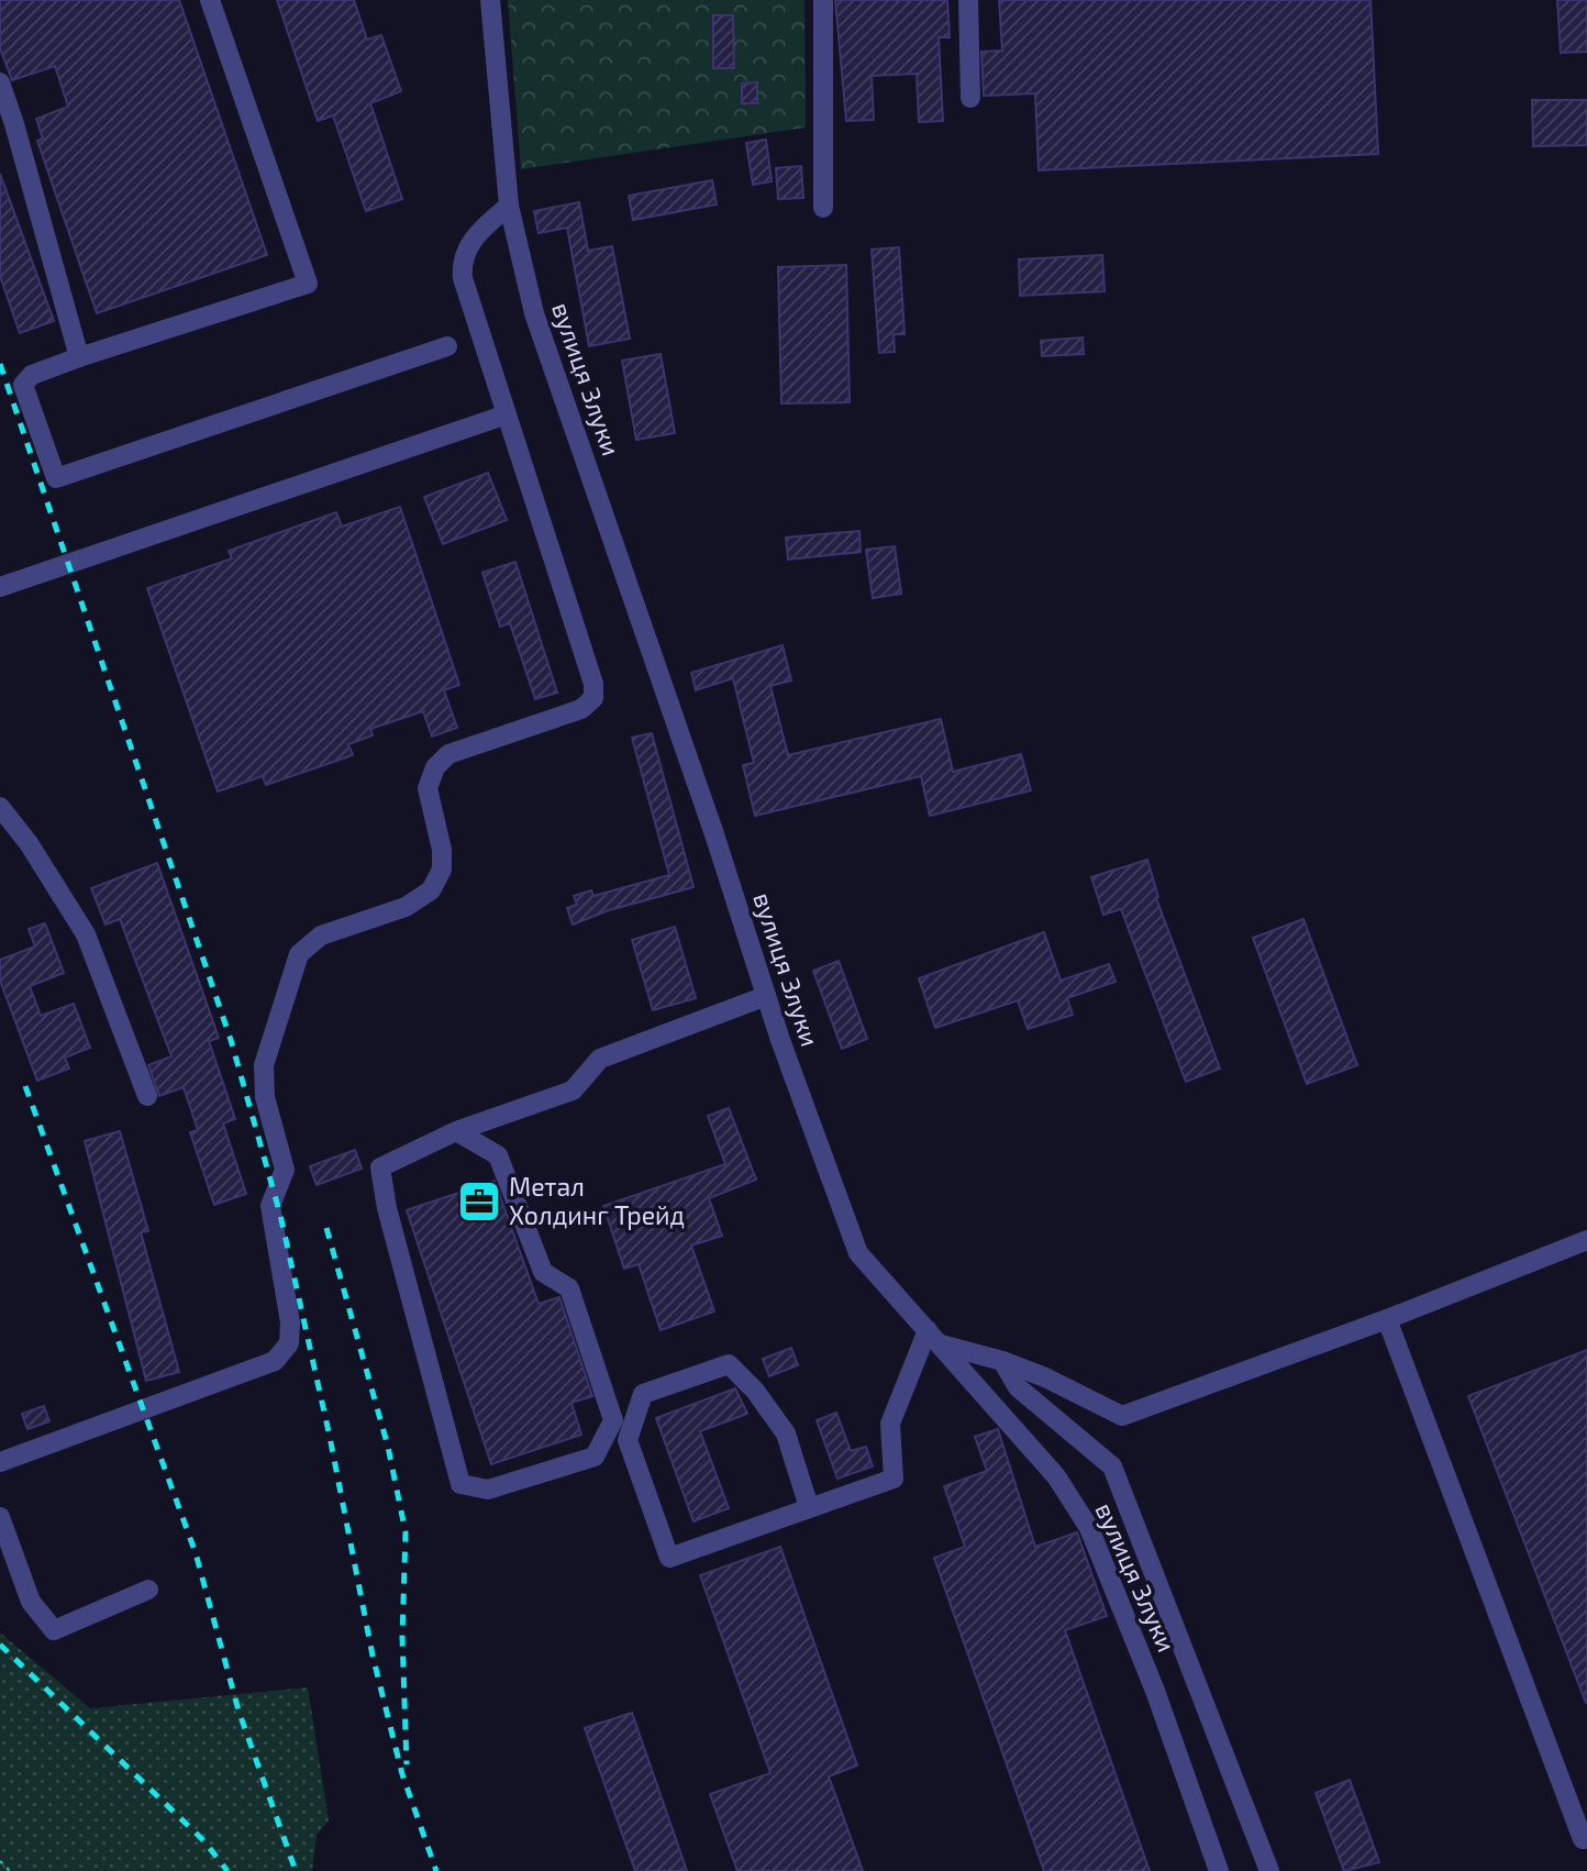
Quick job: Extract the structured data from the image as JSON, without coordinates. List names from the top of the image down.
{
  "streets": {
    "street": ["вулиця Злуки"]
  },
  "places": {
    "office": ["Метал Холдинг Трейд"]
  }
}
